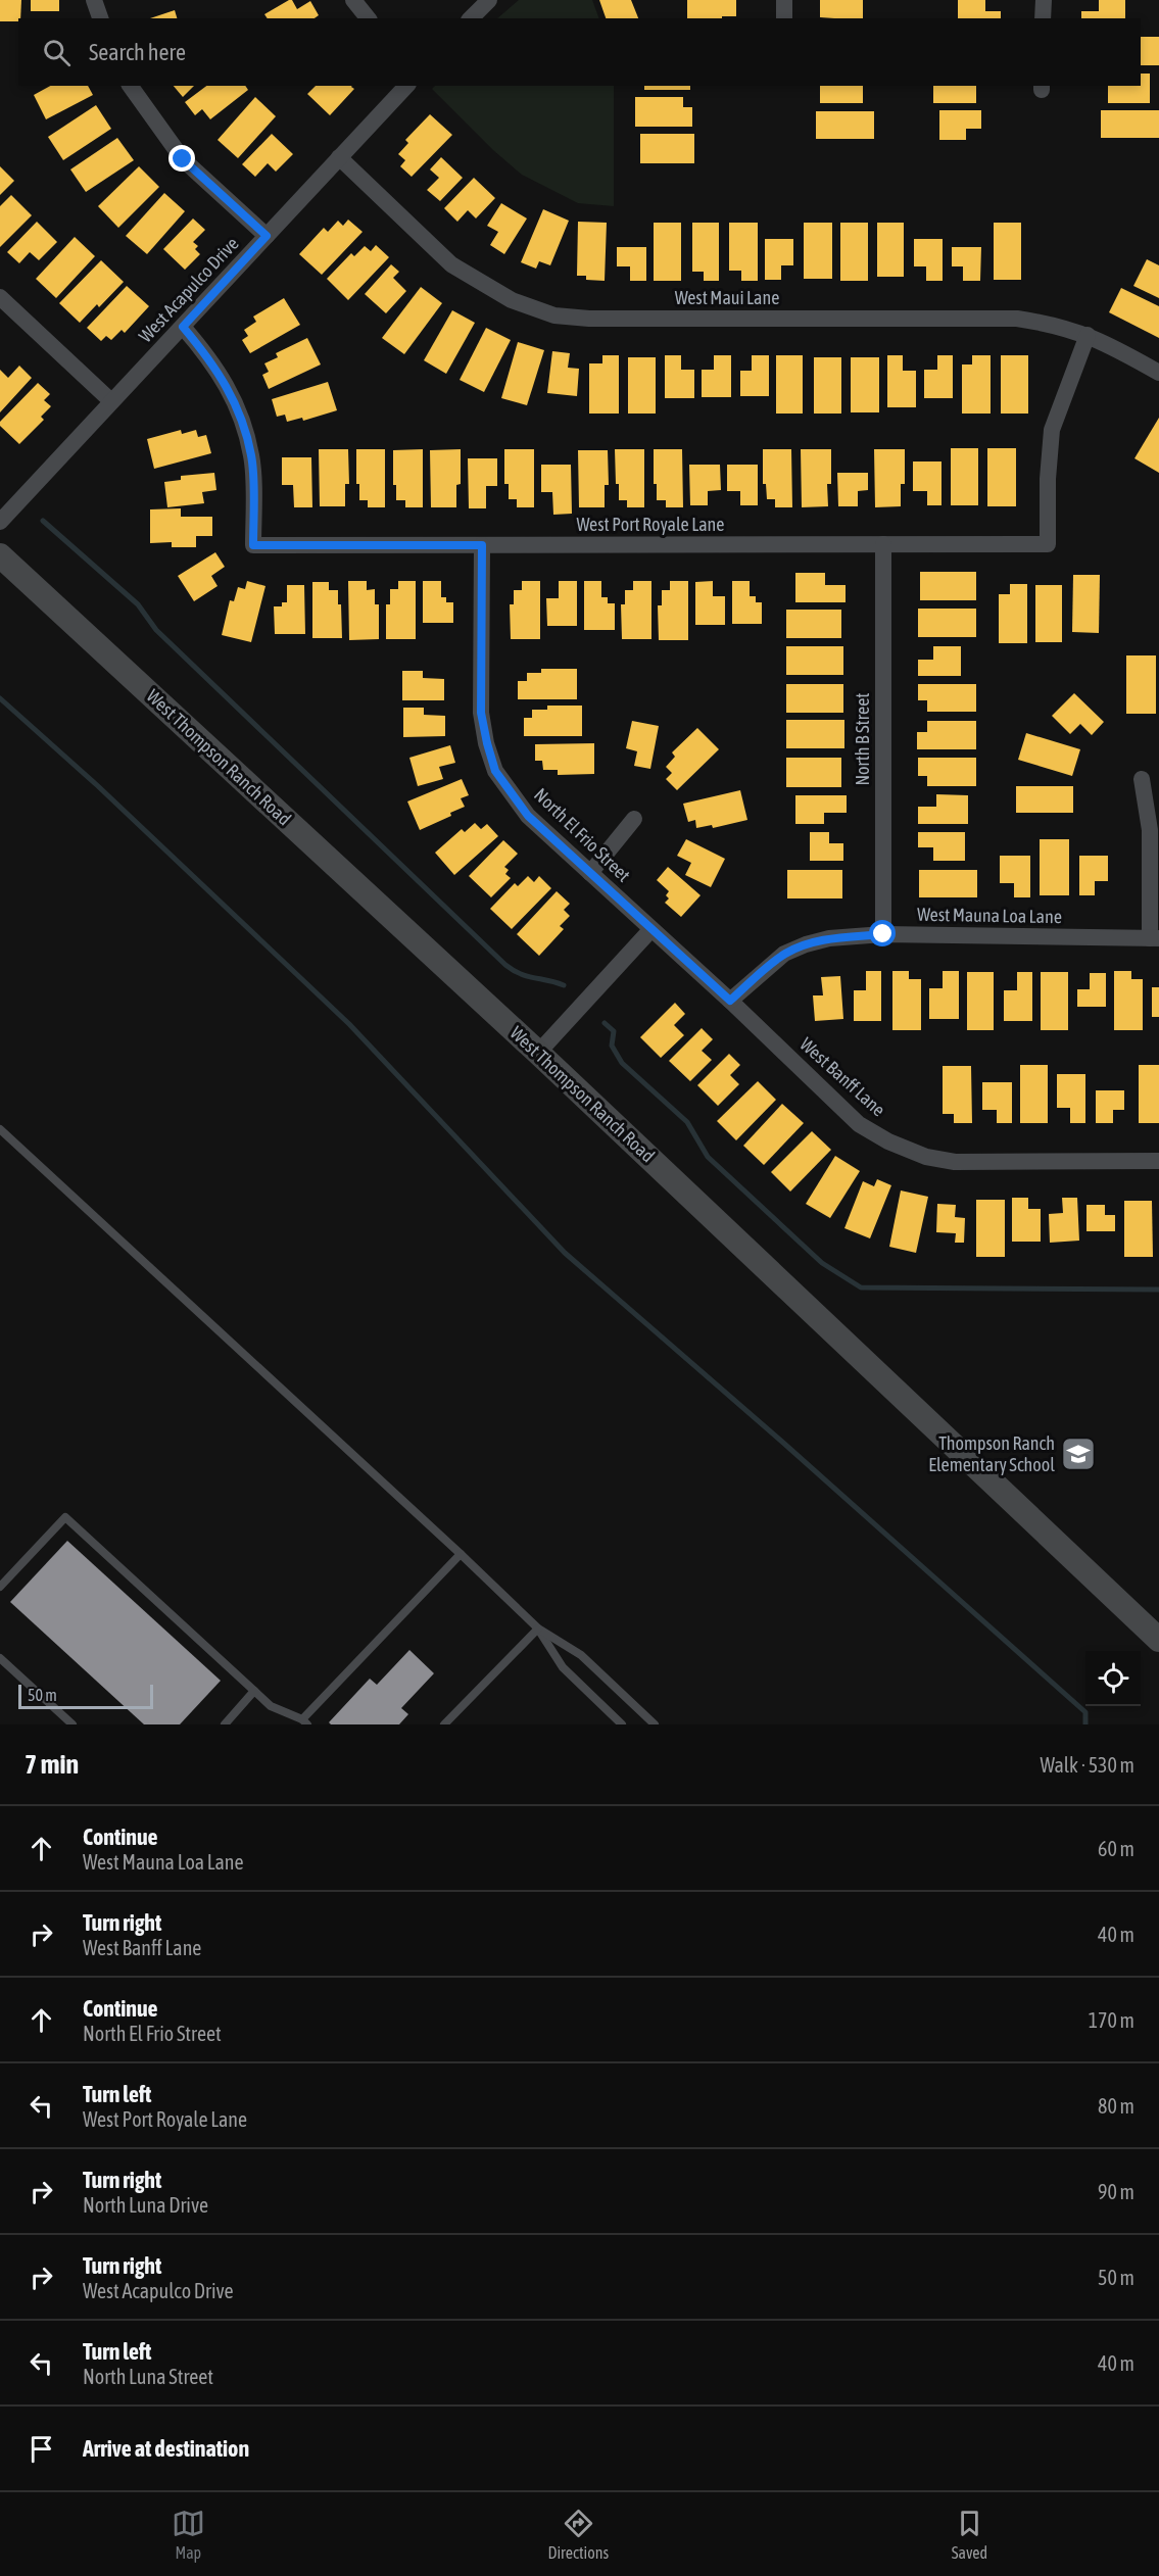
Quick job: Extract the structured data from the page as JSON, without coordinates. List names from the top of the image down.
{
  "streets": {
    "main road": ["West Thompson Ranch Road"],
    "street": [
      "West Acapulco Drive",
      "West Maui Lane",
      "West Port Royale Lane",
      "North B Street",
      "North El Frio Street",
      "West Mauna Loa Lane",
      "West Banff Lane"
    ]
  },
  "crossings": [
    ["West Acapulco Drive", "West Maui Lane"],
    ["West Acapulco Drive", "West Port Royale Lane"],
    ["West Maui Lane", "West Port Royale Lane"],
    ["West Port Royale Lane", "North B Street"],
    ["West Port Royale Lane", "North El Frio Street"],
    ["North B Street", "West Mauna Loa Lane"],
    ["North El Frio Street", "West Banff Lane"],
    ["West Mauna Loa Lane", "West Banff Lane"]
  ],
  "places": {
    "school or university": ["Thompson Ranch Elementary School"]
  },
  "scale_bar": "50 m",
  "page": {
    "search": "Search here",
    "scale": "50 m",
    "heading": ["7 min", "Walk · 530 m"],
    "list": [
      ["Continue", "West Mauna Loa Lane", "60 m"],
      ["Turn right", "West Banff Lane", "40 m"],
      ["Continue", "North El Frio Street", "170 m"],
      ["Turn left", "West Port Royale Lane", "80 m"],
      ["Turn right", "North Luna Drive", "90 m"],
      ["Turn right", "West Acapulco Drive", "50 m"],
      ["Turn left", "North Luna Street", "40 m"],
      "Arrive at destination"
    ],
    "nav": ["Map", "Directions", "Saved"]
  }
}
